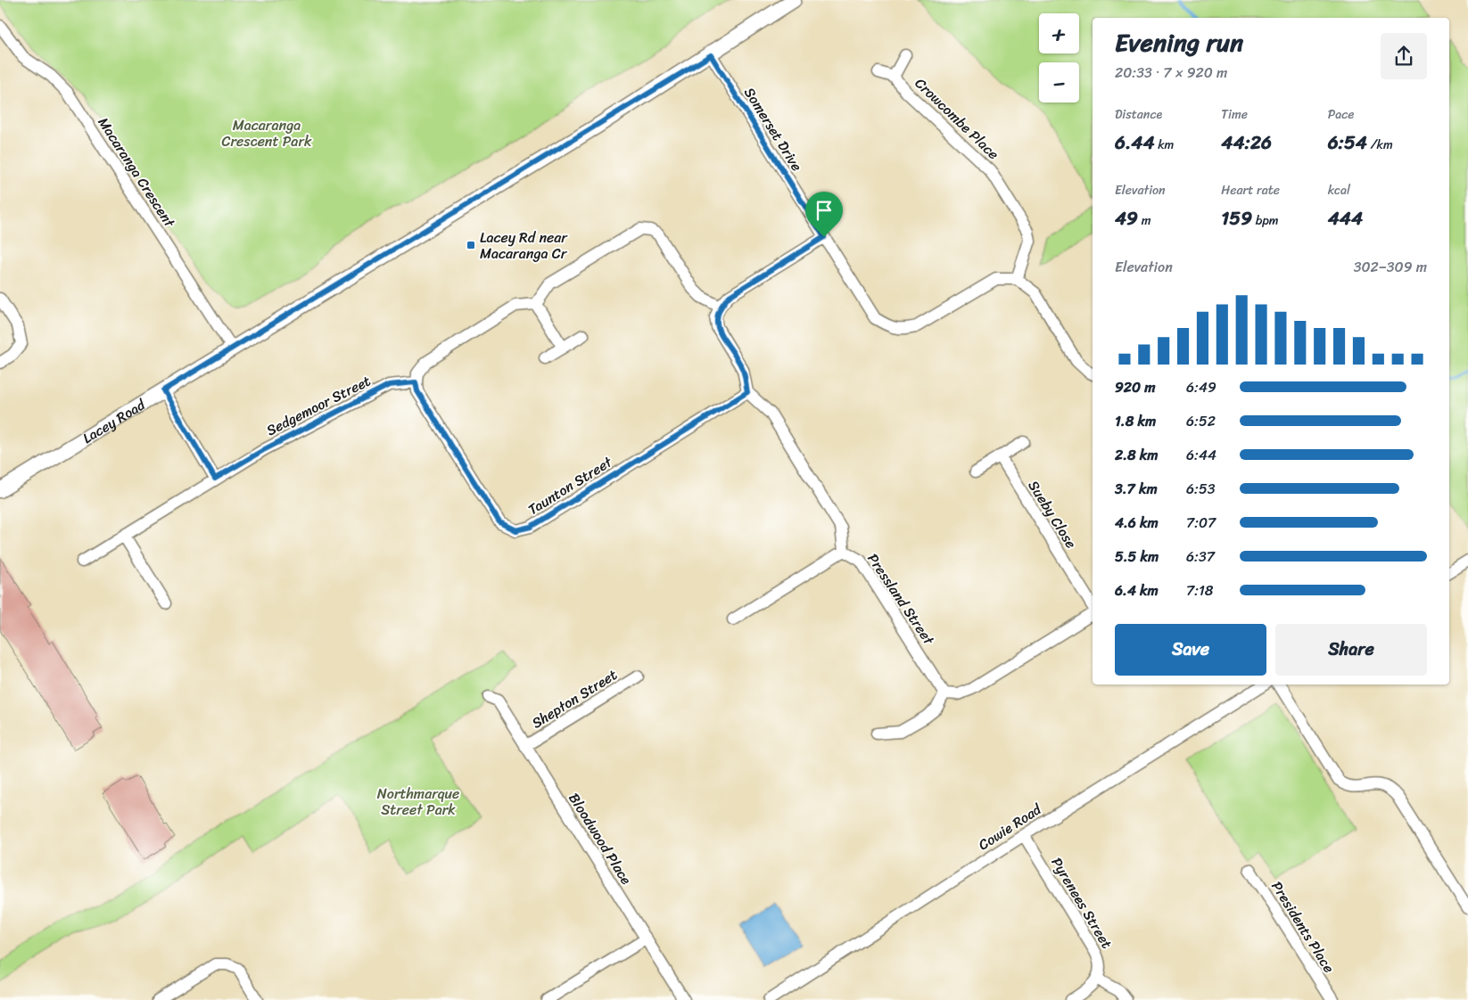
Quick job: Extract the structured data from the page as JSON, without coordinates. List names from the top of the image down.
{
  "streets": {
    "street": [
      "Crowcombe Place",
      "Somerset Drive",
      "Macaranga Crescent",
      "Sedgemoor Street",
      "Lacey Road",
      "Taunton Street",
      "Sueby Close",
      "Pressland Street",
      "Shepton Street",
      "Cowie Road",
      "Bloodwood Place",
      "Pyrenees Street",
      "Presidents Place"
    ]
  },
  "crossings": [
    ["Crowcombe Place", "Somerset Drive"],
    ["Somerset Drive", "Lacey Road"],
    ["Macaranga Crescent", "Lacey Road"],
    ["Sedgemoor Street", "Taunton Street"],
    ["Shepton Street", "Bloodwood Place"],
    ["Cowie Road", "Pyrenees Street"]
  ],
  "parks": ["Macaranga Crescent Park", "Northmarque Street Park"],
  "places": {
    "transit": ["Lacey Rd near Macaranga Cr"]
  },
  "page": {
    "map_buttons": ["+", "−"],
    "heading": ["Evening run", "20:33 · 7 × 920 m"],
    "stats": [
      ["Distance", "6.44 km"],
      ["Time", "44:26"],
      ["Pace", "6:54 /km"],
      ["Elevation", "49 m"],
      ["Heart rate", "159 bpm"],
      ["kcal", "444"]
    ],
    "chart": ["Elevation", "302–309 m"],
    "list": [
      {
        "name": "920 m",
        "note": "6:49"
      },
      {
        "name": "1.8 km",
        "note": "6:52"
      },
      {
        "name": "2.8 km",
        "note": "6:44"
      },
      {
        "name": "3.7 km",
        "note": "6:53"
      },
      {
        "name": "4.6 km",
        "note": "7:07"
      },
      {
        "name": "5.5 km",
        "note": "6:37"
      },
      {
        "name": "6.4 km",
        "note": "7:18"
      }
    ],
    "buttons": ["Save", "Share"]
  }
}
